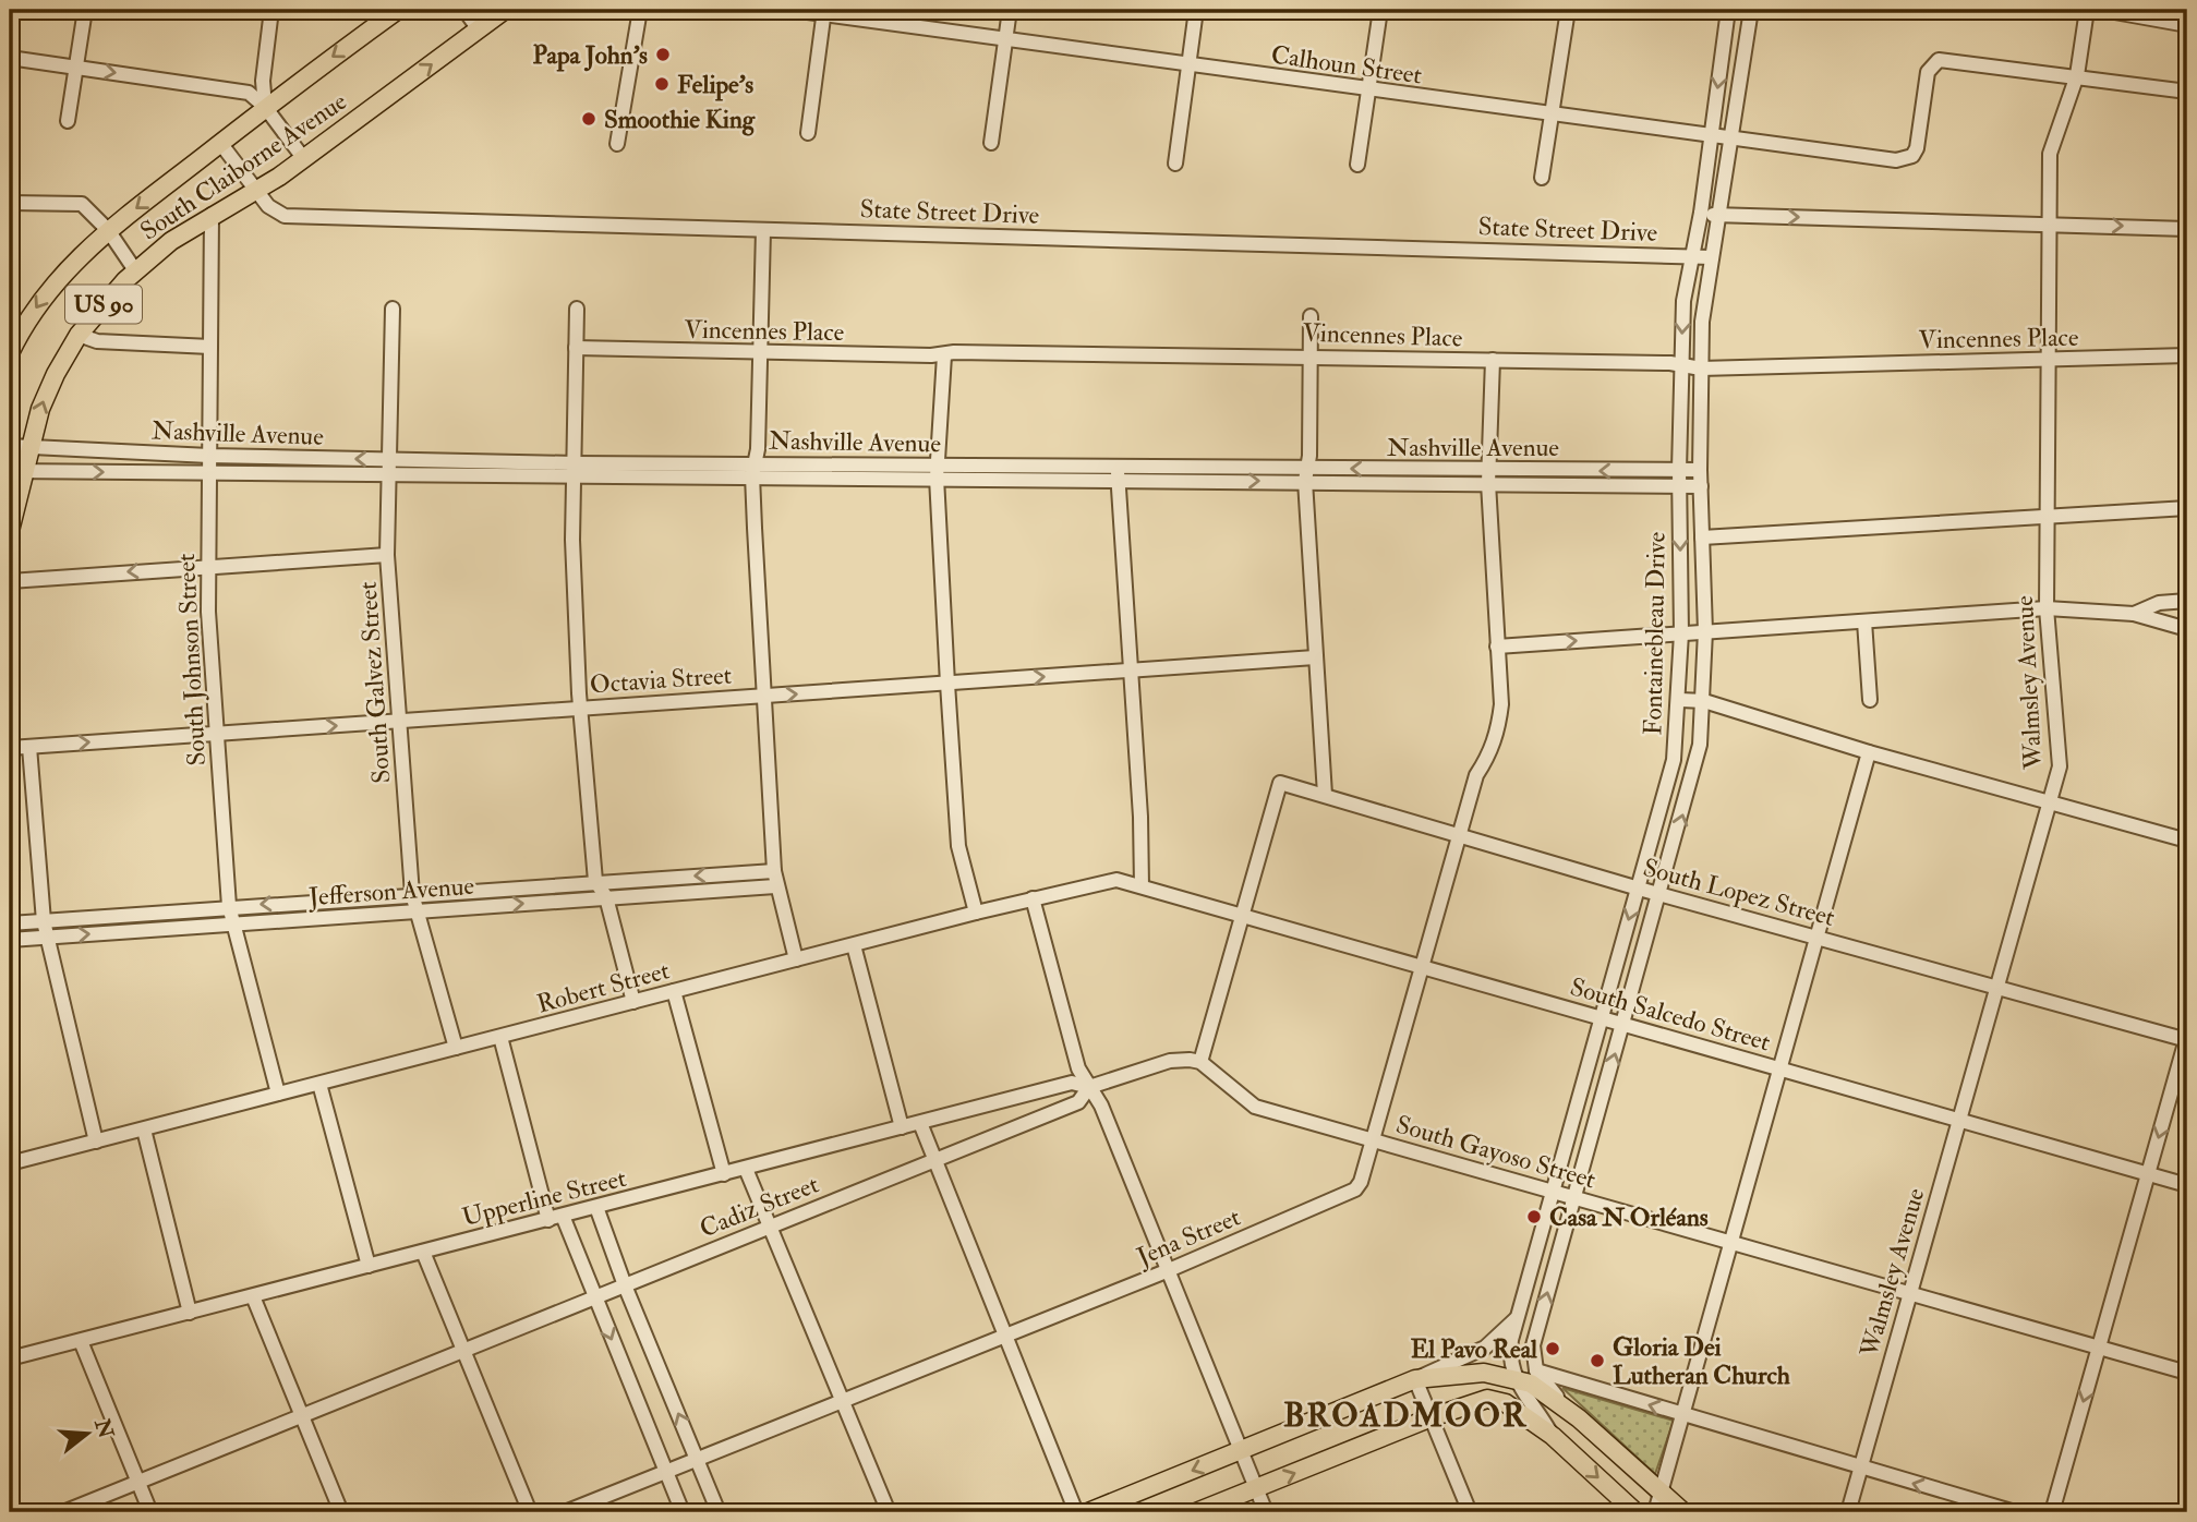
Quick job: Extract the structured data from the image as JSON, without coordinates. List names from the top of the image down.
{
  "streets": {
    "main road": ["South Claiborne Avenue", "US 90"],
    "street": [
      "Calhoun Street",
      "State Street Drive",
      "Vincennes Place",
      "Nashville Avenue",
      "Fontainebleau Drive",
      "South Johnson Street",
      "Octavia Street",
      "South Galvez Street",
      "Walmsley Avenue",
      "Jefferson Avenue",
      "South Lopez Street",
      "Robert Street",
      "South Salcedo Street",
      "South Gayoso Street",
      "Upperline Street",
      "Cadiz Street",
      "Jena Street"
    ]
  },
  "crossings": [
    ["Calhoun Street", "Fontainebleau Drive"],
    ["Calhoun Street", "Walmsley Avenue"],
    ["South Claiborne Avenue", "State Street Drive"],
    ["South Claiborne Avenue", "Nashville Avenue"],
    ["South Claiborne Avenue", "South Johnson Street"],
    ["State Street Drive", "Fontainebleau Drive"],
    ["Vincennes Place", "Fontainebleau Drive"],
    ["Vincennes Place", "Walmsley Avenue"],
    ["Vincennes Place", "Jena Street"],
    ["Nashville Avenue", "Fontainebleau Drive"],
    ["Nashville Avenue", "South Johnson Street"],
    ["Nashville Avenue", "South Galvez Street"],
    ["Nashville Avenue", "Jena Street"],
    ["Fontainebleau Drive", "South Lopez Street"],
    ["Fontainebleau Drive", "South Salcedo Street"],
    ["Fontainebleau Drive", "South Gayoso Street"],
    ["South Johnson Street", "Octavia Street"],
    ["South Johnson Street", "Jefferson Avenue"],
    ["South Johnson Street", "Robert Street"],
    ["Octavia Street", "South Galvez Street"],
    ["South Galvez Street", "Jefferson Avenue"],
    ["South Galvez Street", "Robert Street"],
    ["Walmsley Avenue", "South Lopez Street"],
    ["Walmsley Avenue", "South Salcedo Street"],
    ["Walmsley Avenue", "South Gayoso Street"],
    ["South Lopez Street", "South Salcedo Street"],
    ["South Lopez Street", "Jena Street"],
    ["Robert Street", "South Salcedo Street"],
    ["South Salcedo Street", "Jena Street"],
    ["South Gayoso Street", "Cadiz Street"],
    ["South Gayoso Street", "Jena Street"],
    ["Upperline Street", "Cadiz Street"]
  ],
  "one_way": ["Octavia Street"],
  "districts": ["BROADMOOR"],
  "places": [
    "Papa John's",
    "Felipe's",
    "Smoothie King",
    "Casa N Orléans",
    "El Pavo Real",
    "Gloria Dei Lutheran Church"
  ],
  "north": "right"
}
